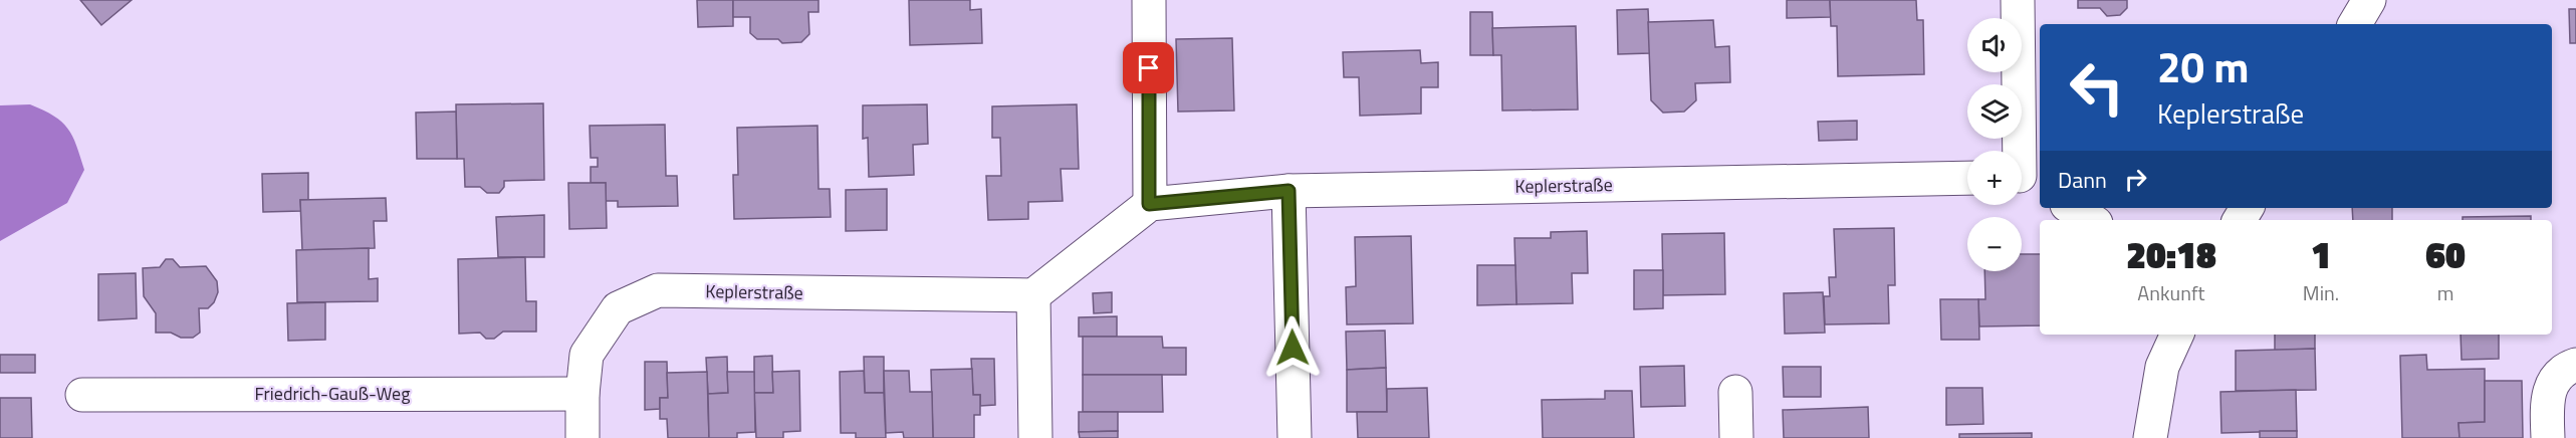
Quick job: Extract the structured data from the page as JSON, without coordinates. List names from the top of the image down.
{
  "streets": {
    "street": ["Keplerstraße", "Friedrich-Gauß-Weg"]
  },
  "crossings": [
    ["Keplerstraße", "Friedrich-Gauß-Weg"]
  ],
  "page": {
    "map_buttons": ["+", "−"],
    "turn": ["20 m", "Keplerstraße"],
    "then": "Dann",
    "eta": [
      "20:18",
      "Ankunft",
      "1",
      "Min.",
      "60",
      "m"
    ]
  }
}
